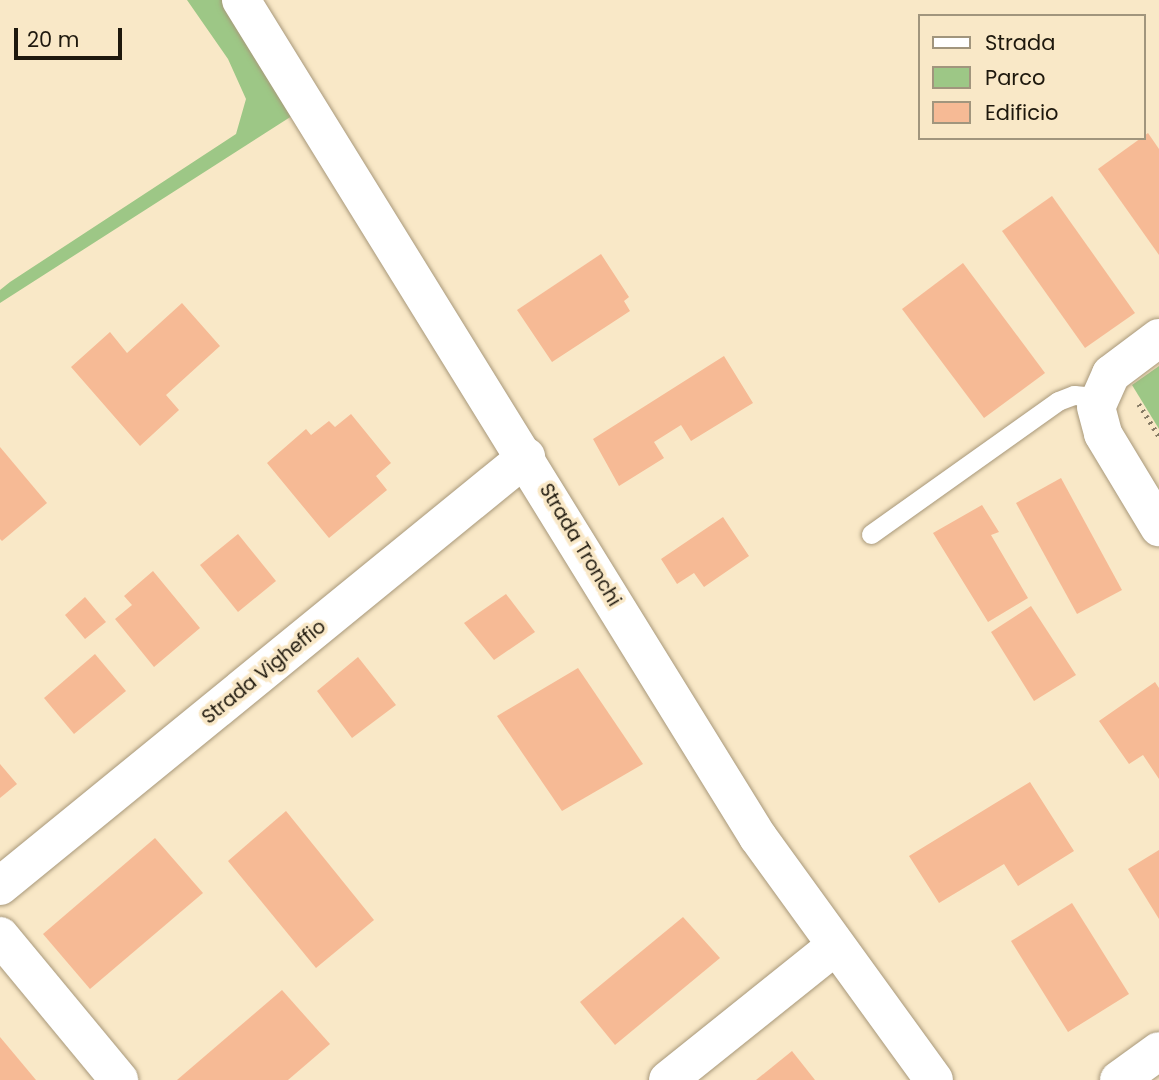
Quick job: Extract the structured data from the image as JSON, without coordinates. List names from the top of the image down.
{
  "streets": {
    "street": ["Strada Tronchi", "Strada Vigheffio"]
  },
  "crossings": [
    ["Strada Tronchi", "Strada Vigheffio"]
  ],
  "legend": ["Strada", "Parco", "Edificio"],
  "scale_bar": "20 m"
}
